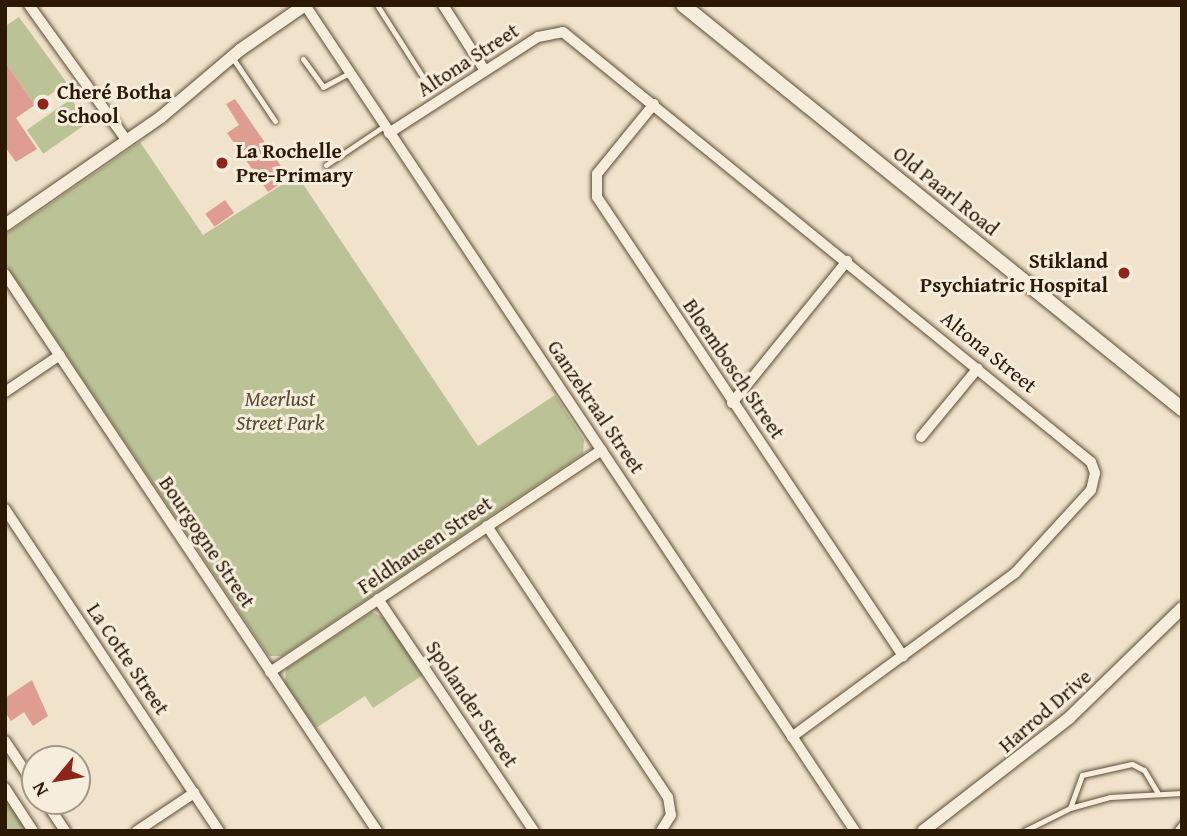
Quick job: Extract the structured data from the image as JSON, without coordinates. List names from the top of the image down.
{
  "streets": {
    "main road": ["Old Paarl Road"],
    "street": [
      "Altona Street",
      "Bloembosch Street",
      "Ganzekraal Street",
      "Bourgogne Street",
      "Feldhausen Street",
      "La Cotte Street",
      "Spolander Street",
      "Harrod Drive"
    ]
  },
  "crossings": [
    ["Altona Street", "Bloembosch Street"],
    ["Altona Street", "Ganzekraal Street"],
    ["Ganzekraal Street", "Feldhausen Street"],
    ["Bourgogne Street", "Feldhausen Street"],
    ["Feldhausen Street", "Spolander Street"]
  ],
  "parks": ["Meerlust Street Park"],
  "places": ["Cheré Botha School", "La Rochelle Pre-Primary", "Stikland Psychiatric Hospital"],
  "north": "bottom left"
}
